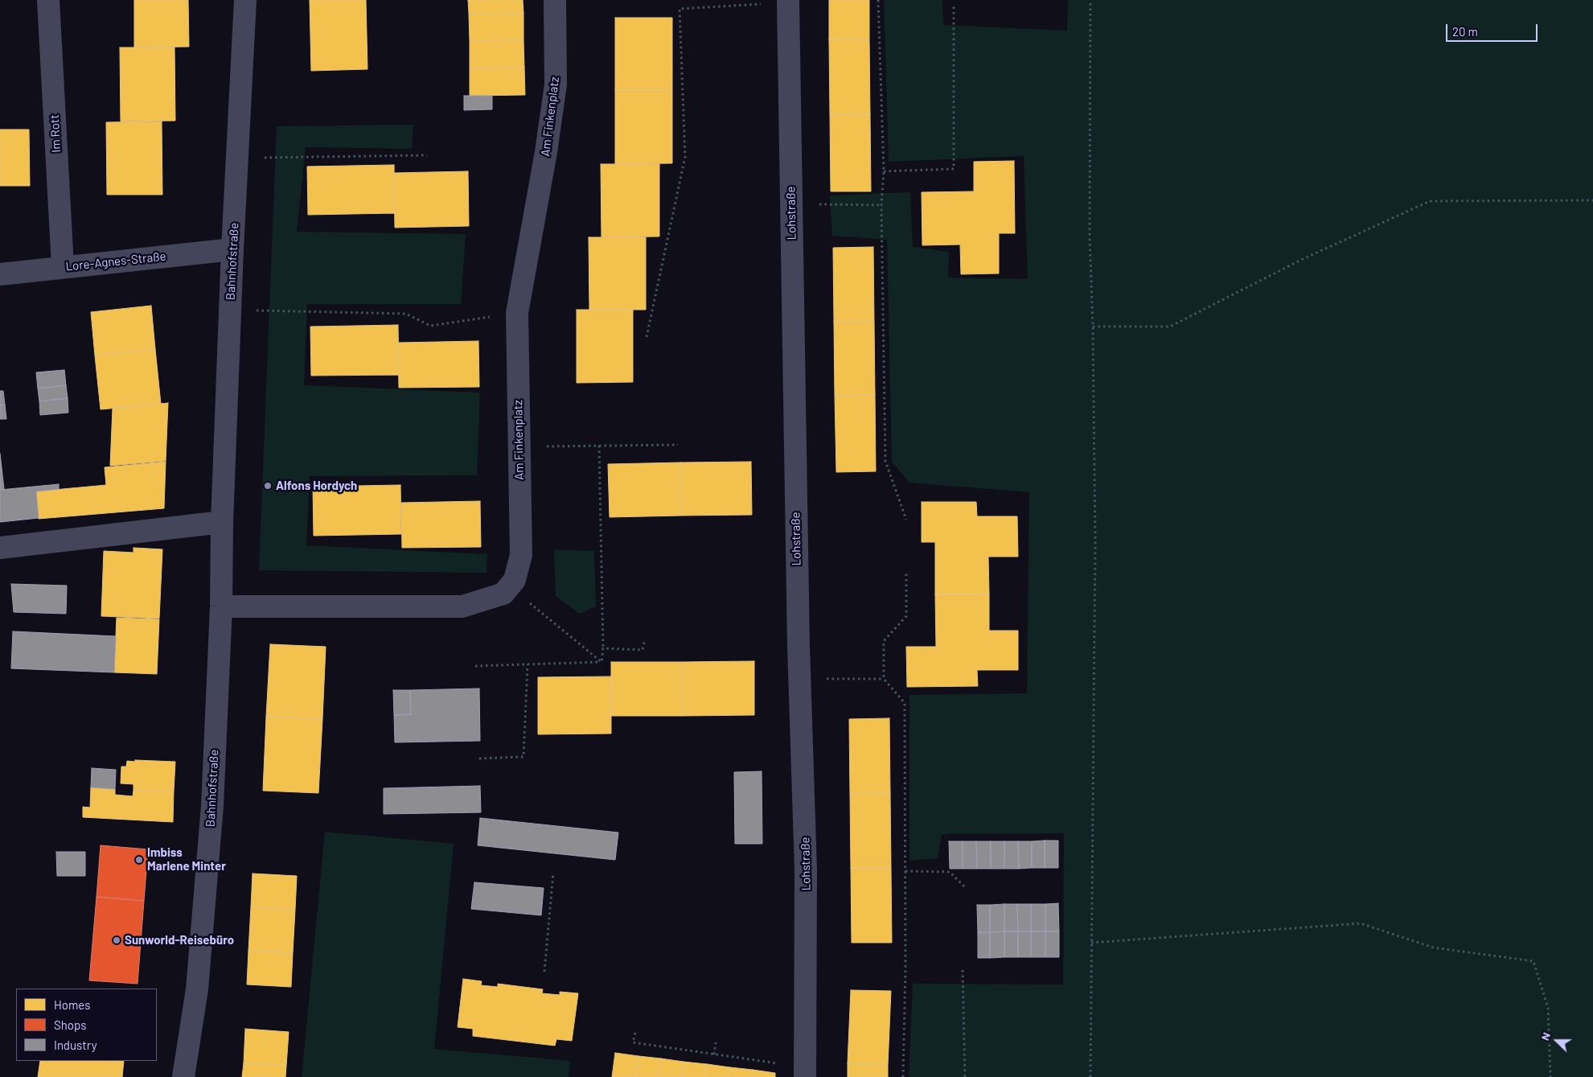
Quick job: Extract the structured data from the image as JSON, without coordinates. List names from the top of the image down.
{
  "streets": {
    "street": [
      "Am Finkenplatz",
      "Im Rott",
      "Lohstraße",
      "Lore-Agnes-Straße",
      "Bahnhofstraße"
    ]
  },
  "crossings": [
    ["Im Rott", "Lore-Agnes-Straße"],
    ["Lore-Agnes-Straße", "Bahnhofstraße"]
  ],
  "places": ["Alfons Hordych", "Imbiss Marlene Minter", "Sunworld-Reisebüro"],
  "legend": ["Homes", "Shops", "Industry"],
  "scale_bar": "20 m",
  "north": "left"
}
